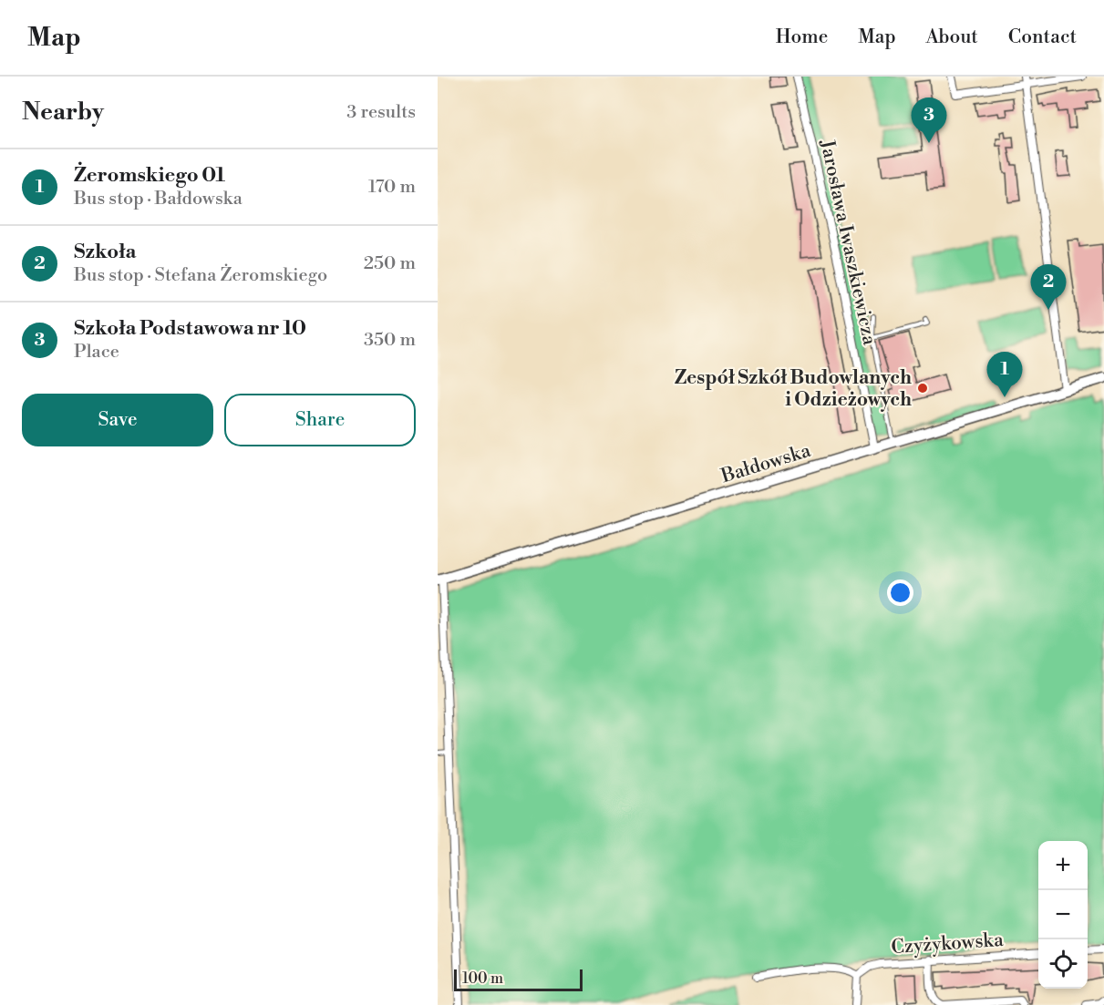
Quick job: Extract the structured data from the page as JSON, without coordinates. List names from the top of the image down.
{
  "streets": {
    "street": ["Jarosława Iwaszkiewicza", "Bałdowska", "Czyżykowska"]
  },
  "crossings": [
    ["Jarosława Iwaszkiewicza", "Bałdowska"]
  ],
  "places": ["Zespół Szkół Budowlanych i Odzieżowych"],
  "scale_bar": "100 m",
  "page": {
    "header": "Map",
    "nav": [
      "Home",
      "Map",
      "About",
      "Contact"
    ],
    "heading": ["Nearby", "3 results"],
    "pins": ["3", "2", "1"],
    "list": [
      {
        "mark": "1",
        "name": "Żeromskiego 01",
        "note": "Bus stop · Bałdowska",
        "value": "170 m"
      },
      {
        "mark": "2",
        "name": "Szkoła",
        "note": "Bus stop · Stefana Żeromskiego",
        "value": "250 m"
      },
      {
        "mark": "3",
        "name": "Szkoła Podstawowa nr 10",
        "note": "Place",
        "value": "350 m"
      }
    ],
    "buttons": ["Save", "Share"],
    "map_buttons": ["+", "−"],
    "scale": "100 m"
  }
}
